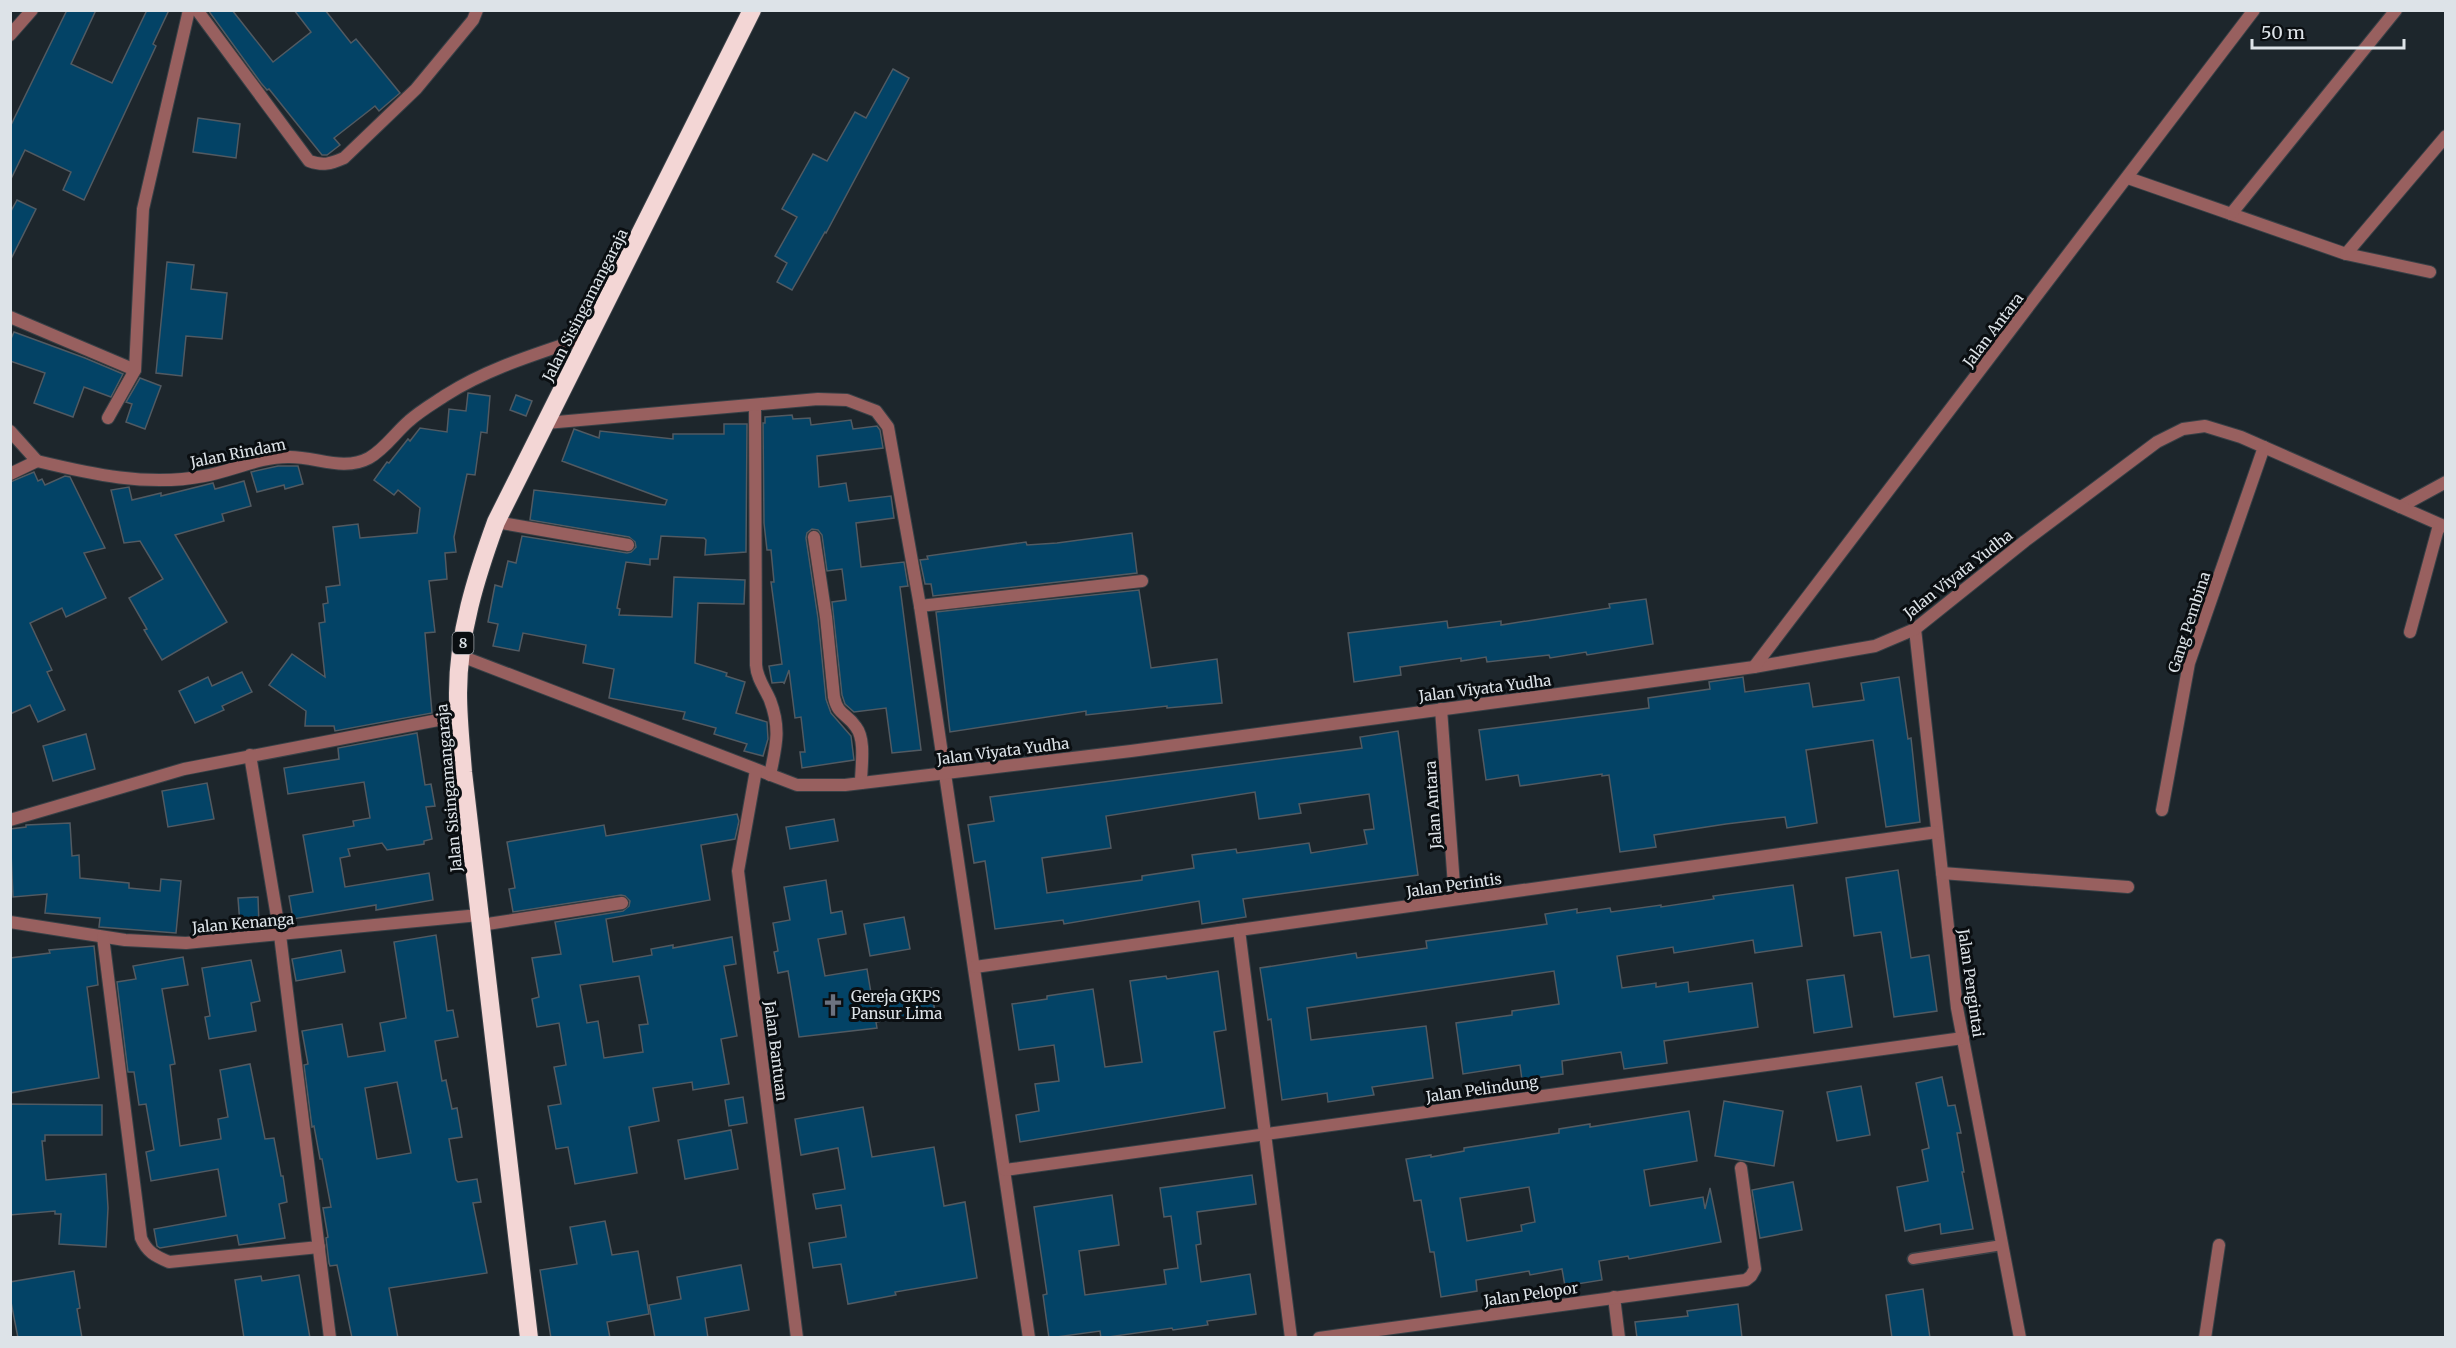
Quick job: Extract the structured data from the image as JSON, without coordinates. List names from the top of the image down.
{
  "streets": {
    "highway": ["Jalan Sisingamangaraja", "8"],
    "street": [
      "Jalan Antara",
      "Jalan Rindam",
      "Jalan Viyata Yudha",
      "Gang Pembina",
      "Jalan Perintis",
      "Jalan Kenanga",
      "Jalan Pengintai",
      "Jalan Bantuan",
      "Jalan Pelindung",
      "Jalan Pelopor"
    ]
  },
  "crossings": [
    ["Jalan Sisingamangaraja", "Jalan Rindam"],
    ["Jalan Sisingamangaraja", "Jalan Viyata Yudha"],
    ["Jalan Sisingamangaraja", "Jalan Kenanga"],
    ["Jalan Antara", "Jalan Viyata Yudha"],
    ["Jalan Antara", "Jalan Perintis"],
    ["Jalan Viyata Yudha", "Gang Pembina"],
    ["Jalan Viyata Yudha", "Jalan Pengintai"],
    ["Jalan Viyata Yudha", "Jalan Bantuan"],
    ["Jalan Perintis", "Jalan Pengintai"],
    ["Jalan Pengintai", "Jalan Pelindung"]
  ],
  "places": {
    "church": ["Gereja GKPS Pansur Lima"]
  },
  "scale_bar": "50 m"
}
